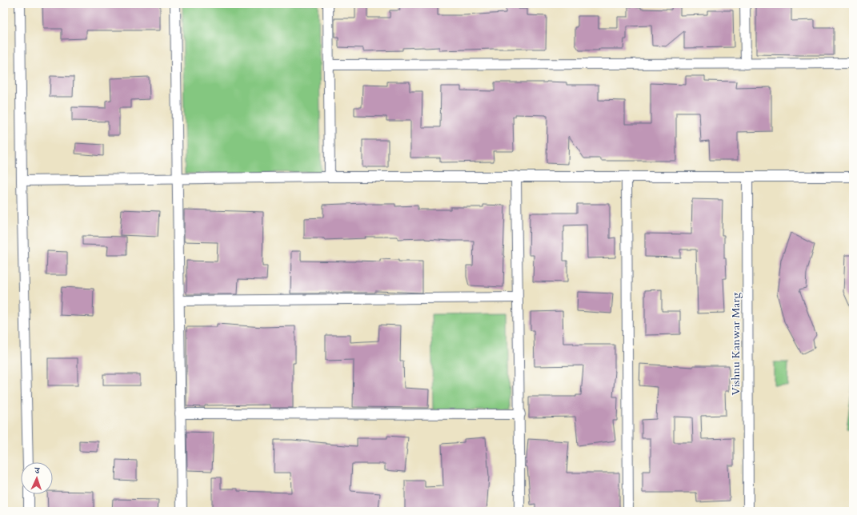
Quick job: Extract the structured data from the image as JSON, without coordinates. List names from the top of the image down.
{
  "streets": {
    "street": ["Vishnu Kanwar Marg"]
  },
  "north": "top"
}
